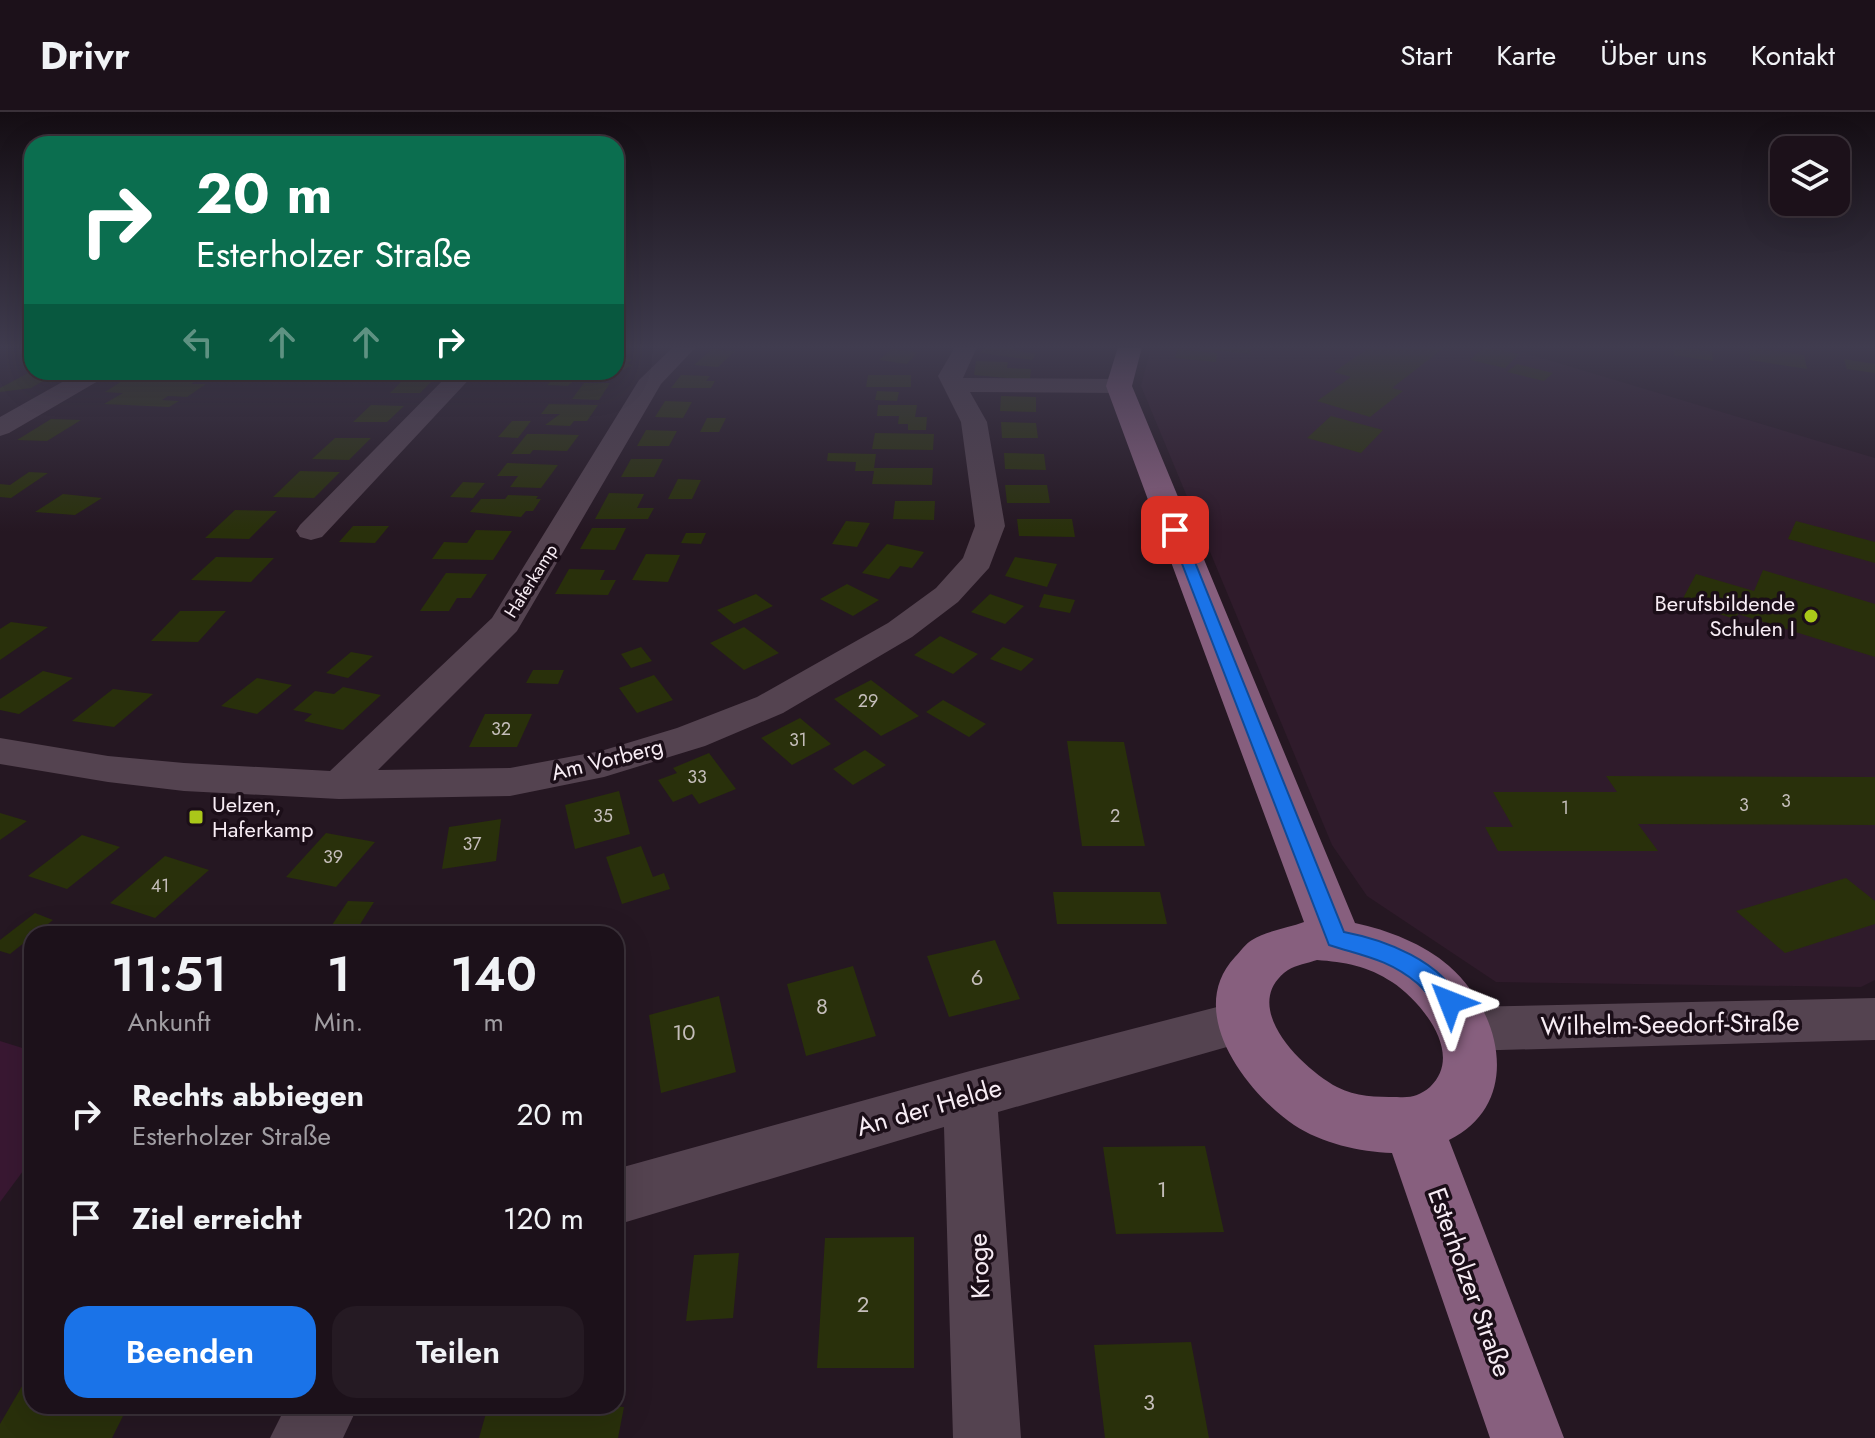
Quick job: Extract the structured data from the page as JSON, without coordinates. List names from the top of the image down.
{
  "streets": {
    "main road": ["Esterholzer Straße"],
    "street": [
      "Haferkamp",
      "Am Vorberg",
      "Wilhelm-Seedorf-Straße",
      "An der Helde",
      "Kroge"
    ]
  },
  "crossings": [
    ["Haferkamp", "Am Vorberg"],
    ["Wilhelm-Seedorf-Straße", "An der Helde"],
    ["Wilhelm-Seedorf-Straße", "Esterholzer Straße"],
    ["An der Helde", "Kroge"],
    ["An der Helde", "Esterholzer Straße"]
  ],
  "places": {
    "other": ["Berufsbildende Schulen I"],
    "transit": ["Uelzen, Haferkamp"]
  },
  "house_numbers": [
    "29",
    "32",
    "31",
    "33",
    "3",
    "3",
    "1",
    "35",
    "2",
    "37",
    "39",
    "41",
    "6",
    "8",
    "10",
    "1",
    "2",
    "3"
  ],
  "page": {
    "header": "Drivr",
    "nav": [
      "Start",
      "Karte",
      "Über uns",
      "Kontakt"
    ],
    "turn": ["20 m", "Esterholzer Straße"],
    "eta": [
      "11:51",
      "Ankunft",
      "1",
      "Min.",
      "140",
      "m"
    ],
    "list": [
      {
        "name": "Rechts abbiegen",
        "note": "Esterholzer Straße",
        "value": "20 m"
      },
      {
        "name": "Ziel erreicht",
        "value": "120 m"
      }
    ],
    "buttons": ["Beenden", "Teilen"]
  }
}
